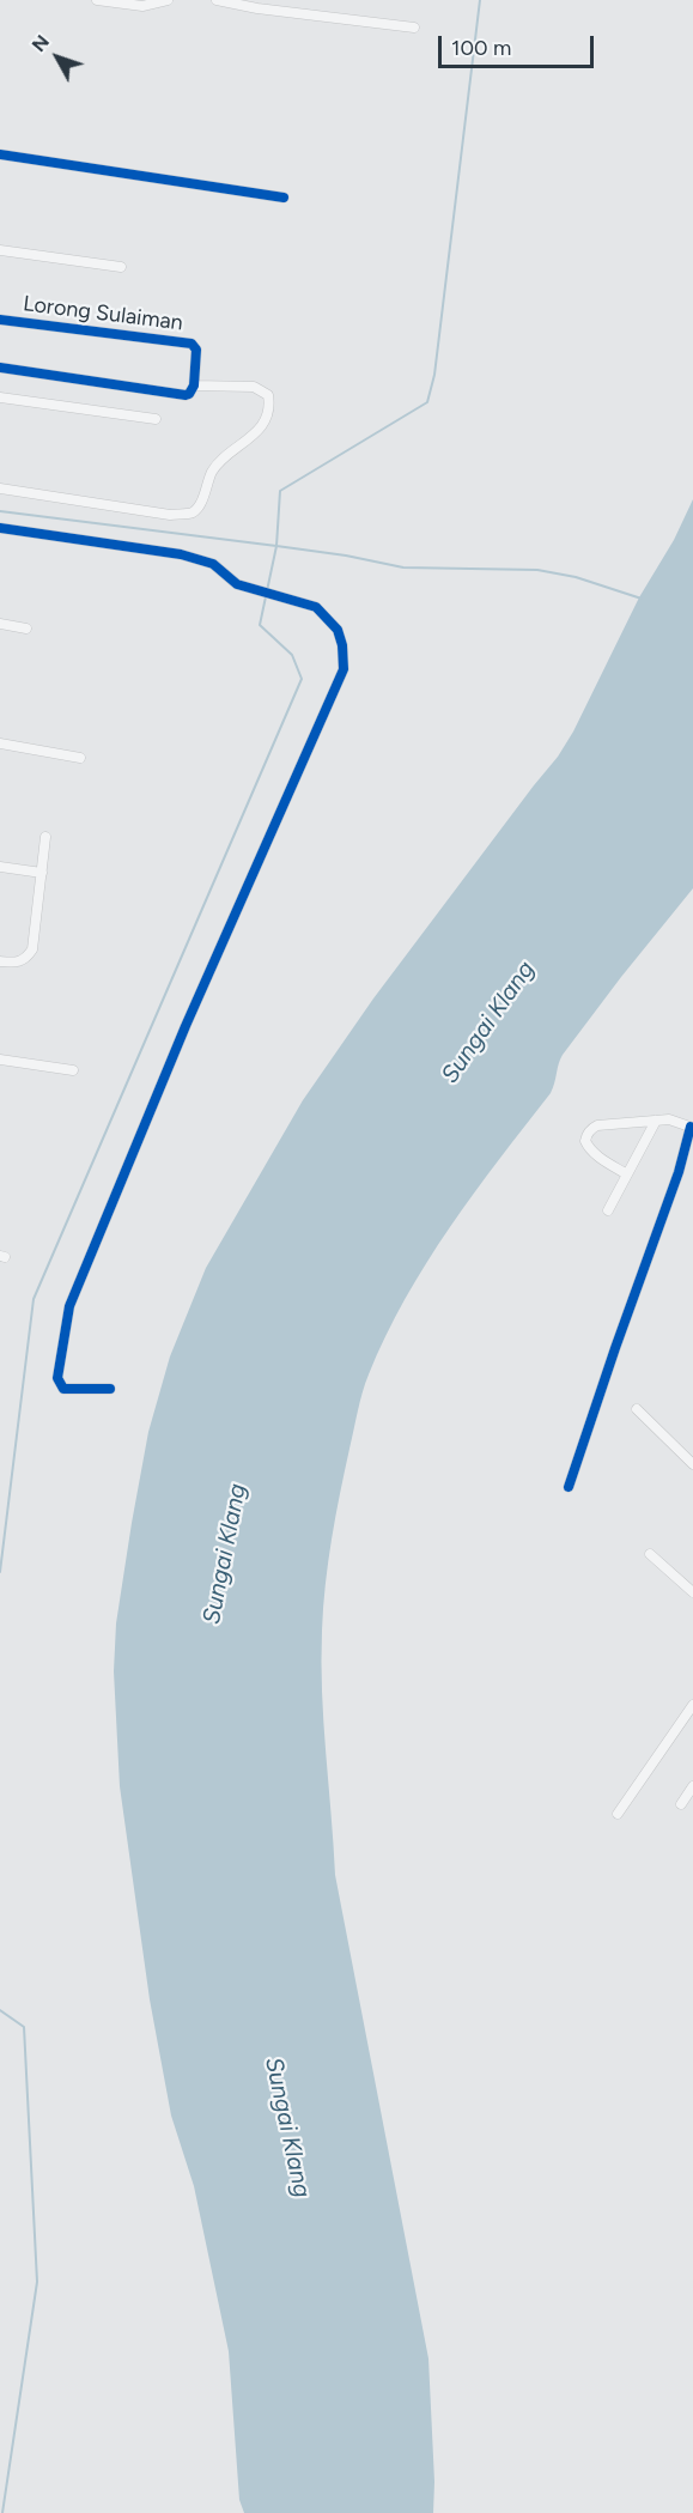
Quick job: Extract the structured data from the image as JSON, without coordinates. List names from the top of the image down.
{
  "streets": {
    "street": ["Lorong Sulaiman"]
  },
  "water": ["Sungai Klang"],
  "scale_bar": "100 m",
  "north": "top left"
}
